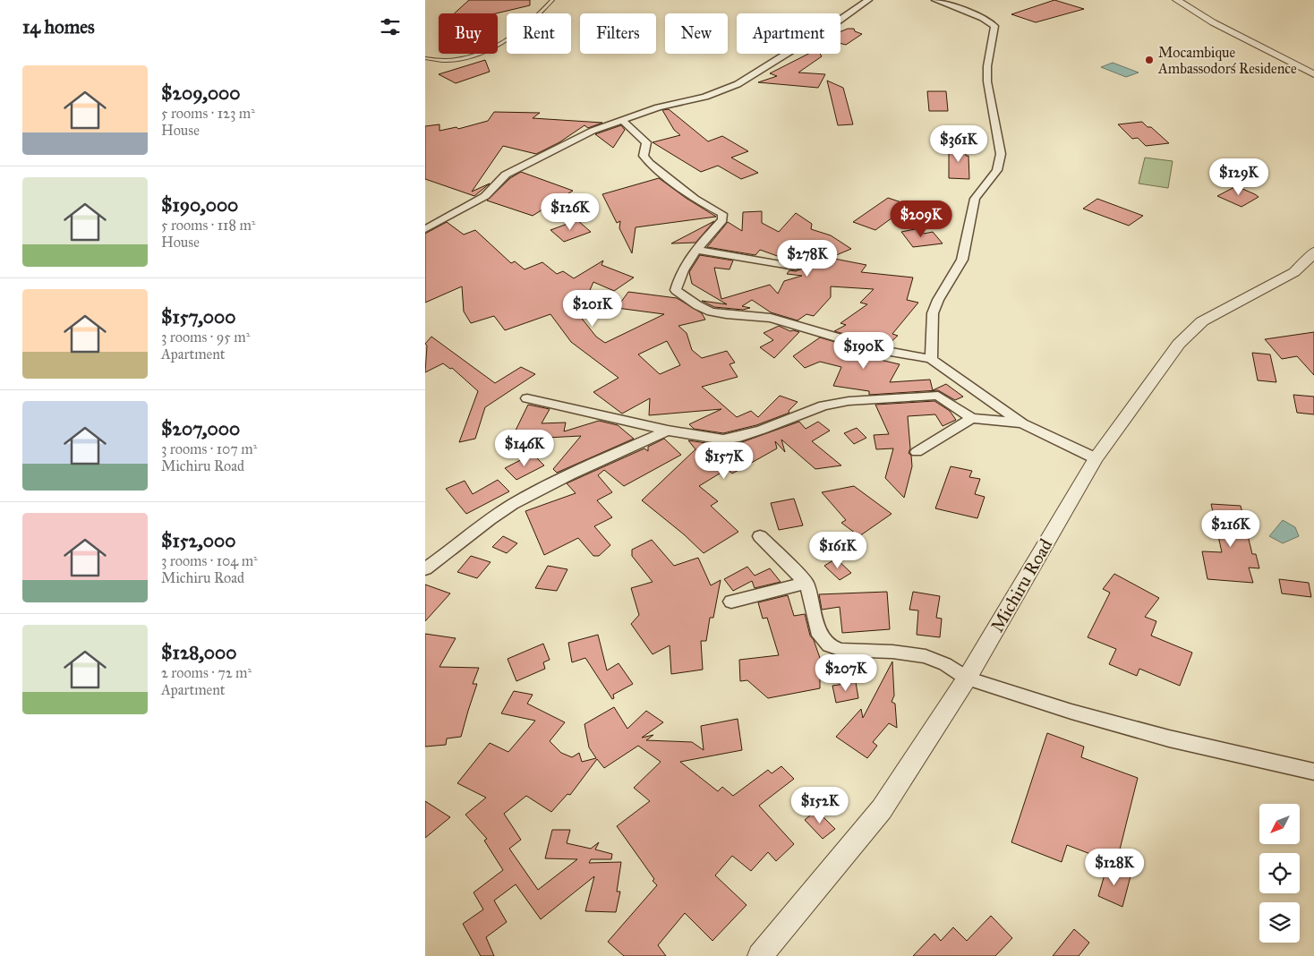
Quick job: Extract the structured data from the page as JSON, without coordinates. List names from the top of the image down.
{
  "streets": {
    "street": ["Michiru Road"]
  },
  "places": ["Mocambique Ambassodorś Residence"],
  "north": "bottom left",
  "page": {
    "heading": "14 homes",
    "chip": [
      "Buy",
      "Rent",
      "Filters",
      "New",
      "Apartment"
    ],
    "list": [
      {
        "name": "$209,000",
        "note": "5 rooms · 123 m² · House"
      },
      {
        "name": "$190,000",
        "note": "5 rooms · 118 m² · House"
      },
      {
        "name": "$157,000",
        "note": "3 rooms · 95 m² · Apartment"
      },
      {
        "name": "$207,000",
        "note": "3 rooms · 107 m² · Michiru Road"
      },
      {
        "name": "$152,000",
        "note": "3 rooms · 104 m² · Michiru Road"
      },
      {
        "name": "$128,000",
        "note": "2 rooms · 72 m² · Apartment"
      }
    ],
    "price": [
      "$361K",
      "$129K",
      "$126K",
      "$209K",
      "$278K",
      "$201K",
      "$190K",
      "$146K",
      "$157K",
      "$216K",
      "$161K",
      "$207K",
      "$152K",
      "$128K"
    ]
  }
}
